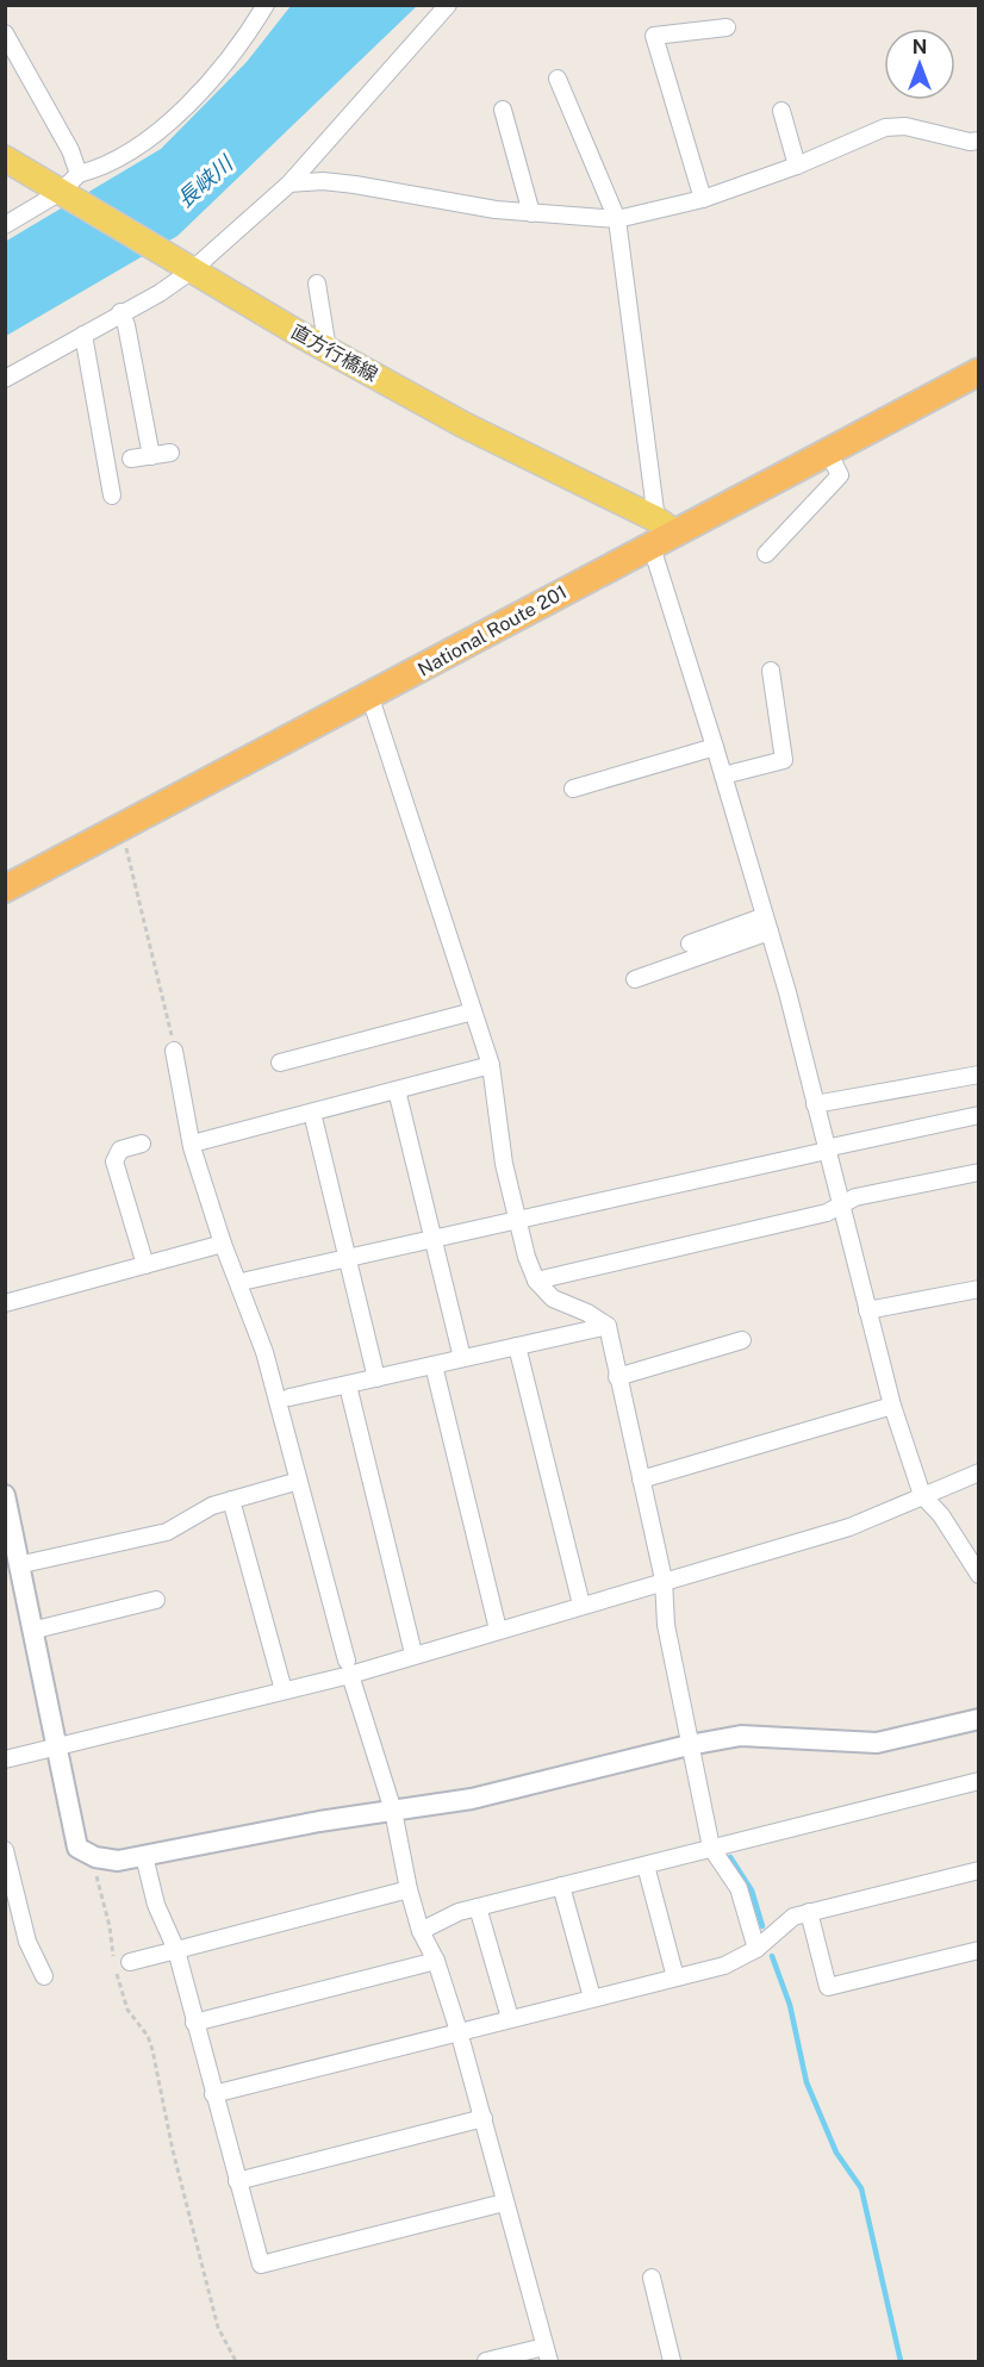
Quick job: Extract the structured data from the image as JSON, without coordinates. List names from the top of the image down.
{
  "streets": {
    "highway": ["National Route 201"],
    "main road": ["直方行橋線"]
  },
  "crossings": [
    ["直方行橋線", "National Route 201"]
  ],
  "water": ["長峡川"],
  "north": "top"
}
